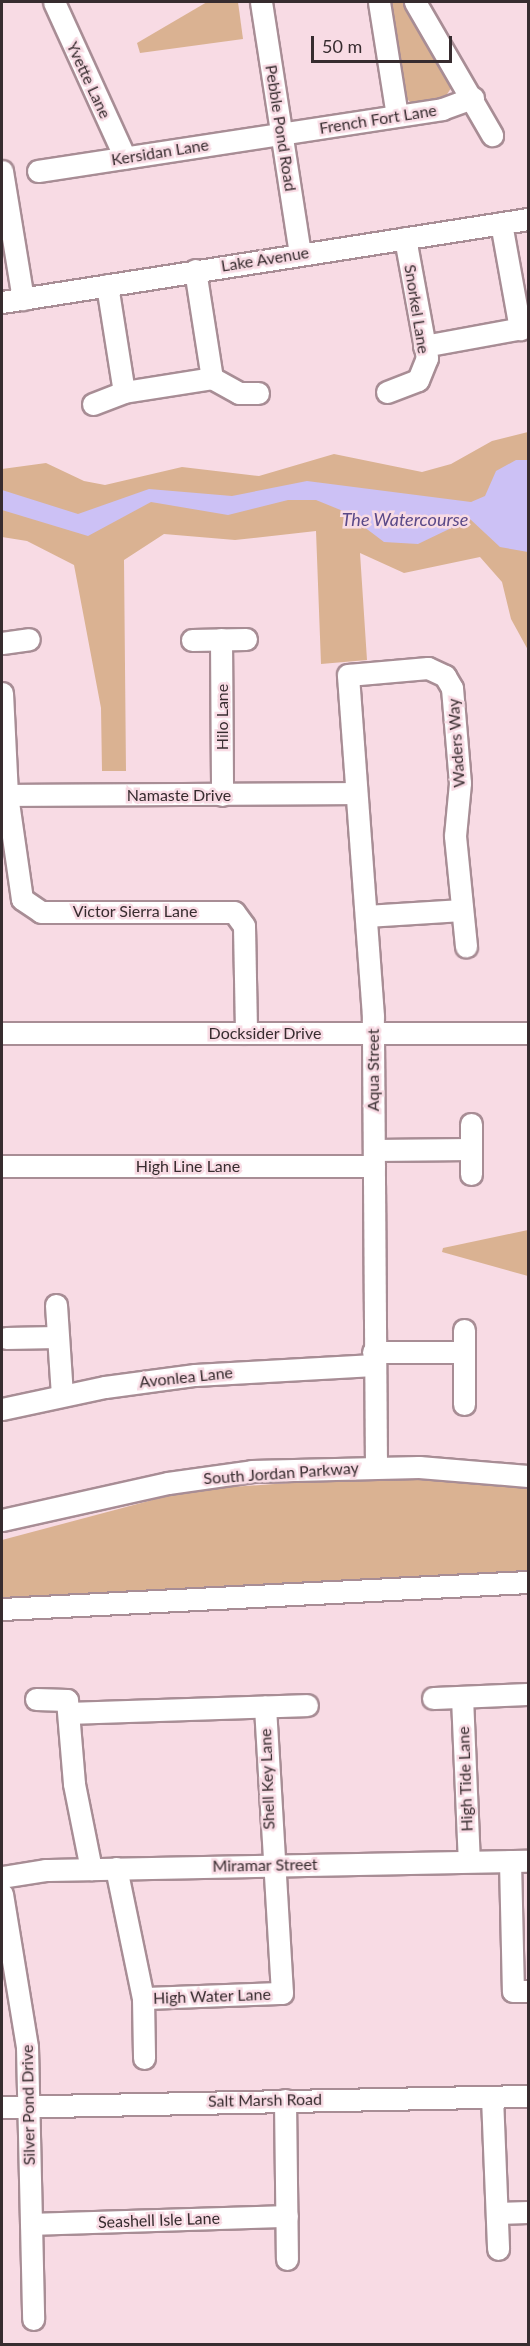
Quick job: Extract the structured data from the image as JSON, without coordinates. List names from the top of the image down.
{
  "streets": {
    "street": [
      "Yvette Lane",
      "French Fort Lane",
      "Pebble Pond Road",
      "Kersidan Lane",
      "Lake Avenue",
      "Snorkel Lane",
      "Hilo Lane",
      "Waders Way",
      "Namaste Drive",
      "Victor Sierra Lane",
      "Docksider Drive",
      "Aqua Street",
      "High Line Lane",
      "Avonlea Lane",
      "South Jordan Parkway",
      "Shell Key Lane",
      "High Tide Lane",
      "Miramar Street",
      "High Water Lane",
      "Salt Marsh Road",
      "Silver Pond Drive",
      "Seashell Isle Lane"
    ]
  },
  "crossings": [
    ["Yvette Lane", "Kersidan Lane"],
    ["French Fort Lane", "Pebble Pond Road"],
    ["French Fort Lane", "Kersidan Lane"],
    ["Pebble Pond Road", "Kersidan Lane"],
    ["Pebble Pond Road", "Lake Avenue"],
    ["Lake Avenue", "Snorkel Lane"],
    ["Hilo Lane", "Namaste Drive"],
    ["Waders Way", "Aqua Street"],
    ["Namaste Drive", "Victor Sierra Lane"],
    ["Namaste Drive", "Aqua Street"],
    ["Victor Sierra Lane", "Docksider Drive"],
    ["Docksider Drive", "Aqua Street"],
    ["Aqua Street", "High Line Lane"],
    ["Aqua Street", "Avonlea Lane"],
    ["Aqua Street", "South Jordan Parkway"],
    ["Shell Key Lane", "Miramar Street"],
    ["Shell Key Lane", "High Water Lane"],
    ["High Tide Lane", "Miramar Street"],
    ["Miramar Street", "High Water Lane"],
    ["Salt Marsh Road", "Silver Pond Drive"],
    ["Silver Pond Drive", "Seashell Isle Lane"]
  ],
  "water": ["The Watercourse"],
  "scale_bar": "50 m"
}
